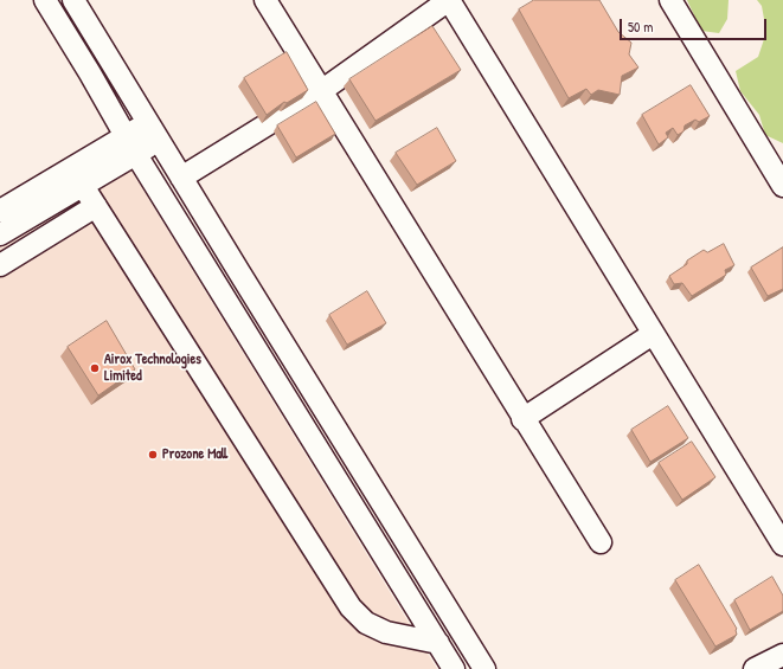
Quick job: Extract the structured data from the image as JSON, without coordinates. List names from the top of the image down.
{
  "places": ["Airox Technologies Limited", "Prozone Mall"],
  "scale_bar": "50 m"
}
